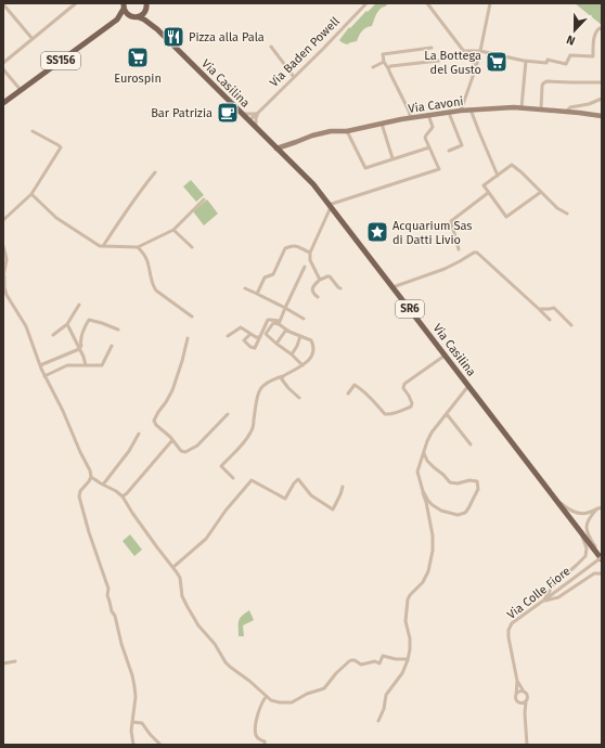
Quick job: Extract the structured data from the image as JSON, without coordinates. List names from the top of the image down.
{
  "streets": {
    "main road": ["SS156", "Via Casilina", "SR6"],
    "street": ["Via Baden Powell", "Via Cavoni", "Via Colle Fiore"]
  },
  "crossings": [
    ["Via Baden Powell", "Via Casilina"],
    ["SS156", "Via Casilina"],
    ["Via Casilina", "Via Cavoni"],
    ["Via Casilina", "Via Colle Fiore"]
  ],
  "places": {
    "restaurant": ["Pizza alla Pala"],
    "supermarket": ["Eurospin", "La Bottega del Gusto"],
    "cafe": ["Bar Patrizia"],
    "place": ["Acquarium Sas di Datti Livio"]
  },
  "north": "bottom"
}
